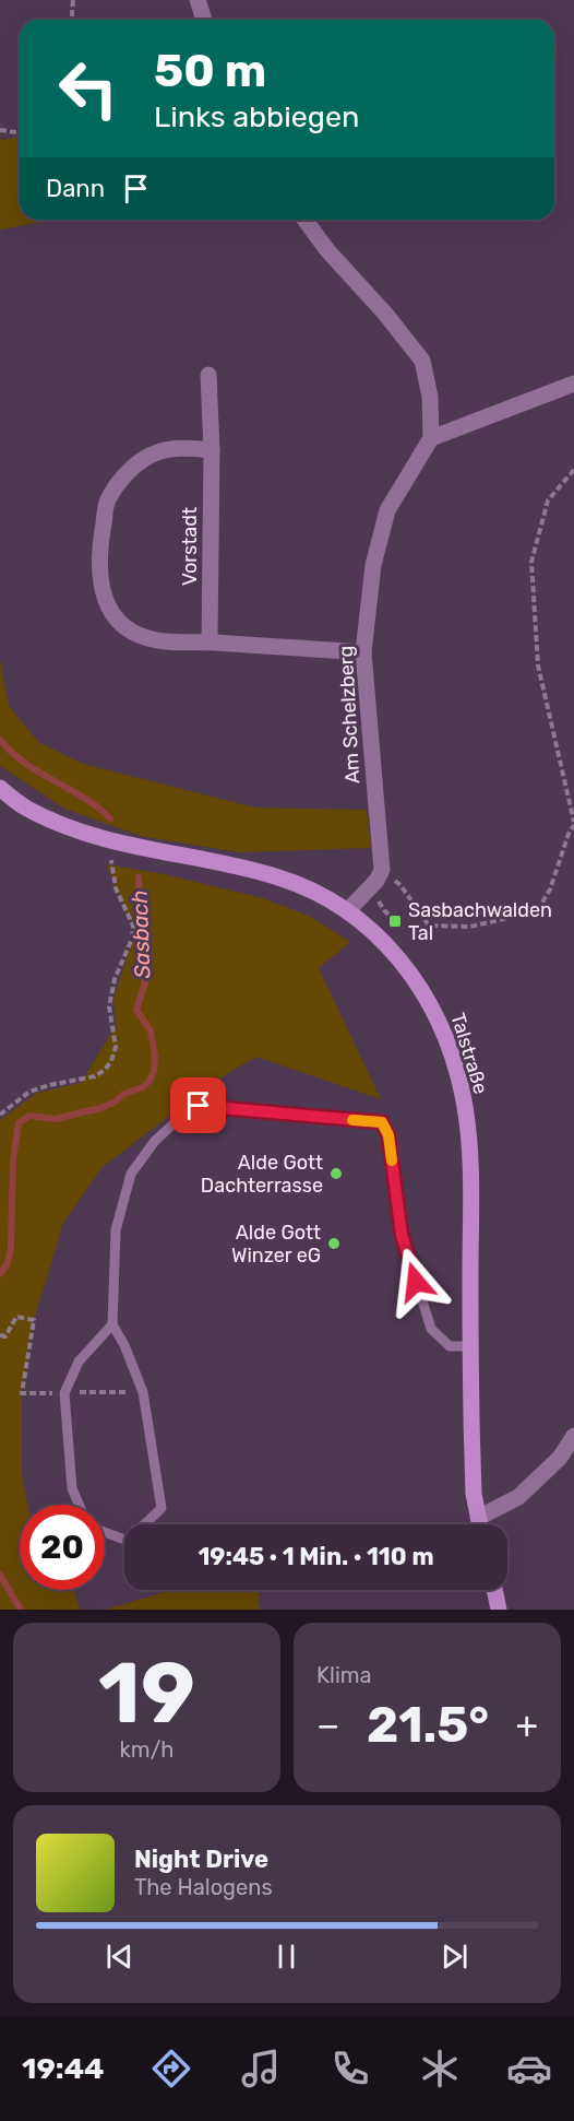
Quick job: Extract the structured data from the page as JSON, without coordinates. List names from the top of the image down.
{
  "streets": {
    "main road": ["Talstraße"],
    "street": ["Vorstadt", "Am Schelzberg"]
  },
  "water": ["Sasbach"],
  "places": {
    "transit": ["Sasbachwalden Tal"],
    "other": ["Alde Gott Dachterrasse", "Alde Gott Winzer eG"]
  },
  "page": {
    "turn": ["50 m", "Links abbiegen"],
    "then": "Dann",
    "limit": "20",
    "trip": "19:45 · 1 Min. · 110 m",
    "tile": [
      ["19", "km/h"],
      "Klima"
    ],
    "heat": ["−", "21.5°", "+"],
    "song": ["Night Drive", "The Halogens"],
    "tabs": "19:44"
  }
}
